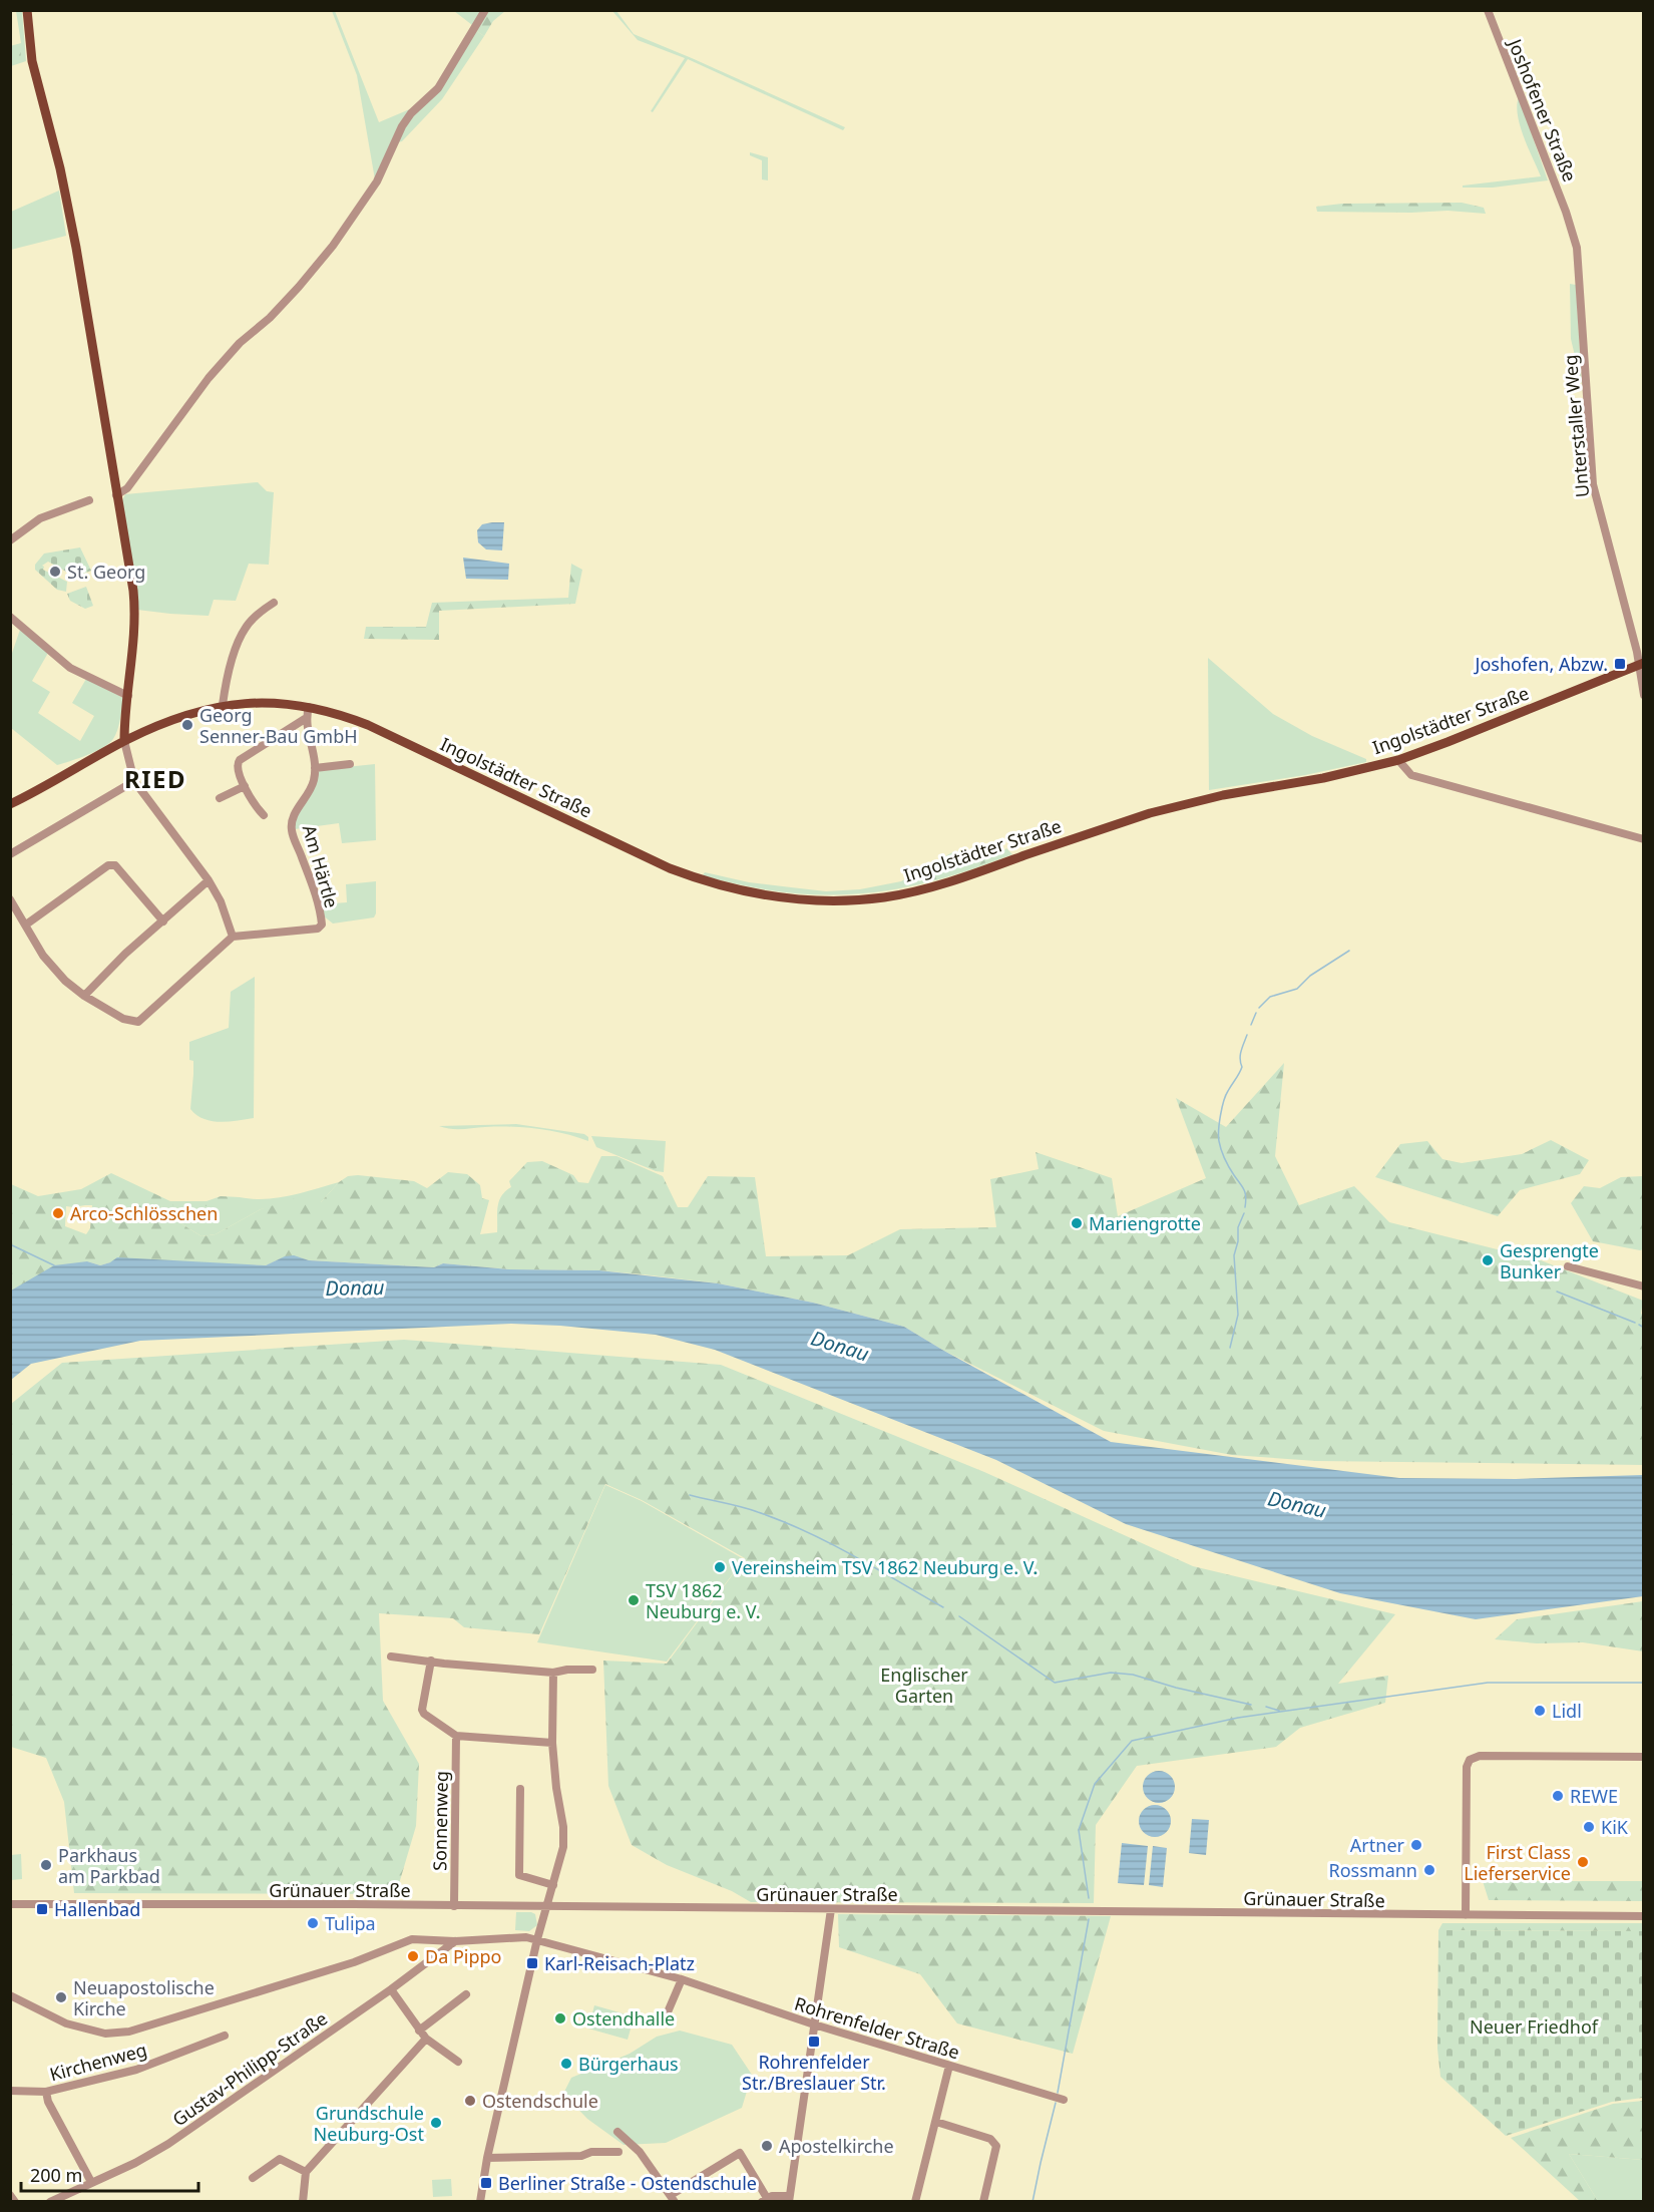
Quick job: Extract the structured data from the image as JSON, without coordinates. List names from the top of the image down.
{
  "streets": {
    "main road": ["Ingolstädter Straße"],
    "street": [
      "Joshofener Straße",
      "Unterstaller Weg",
      "Am Härtle",
      "Sonnenweg",
      "Grünauer Straße",
      "Rohrenfelder Straße",
      "Kirchenweg",
      "Gustav-Philipp-Straße"
    ]
  },
  "crossings": [
    ["Joshofener Straße", "Unterstaller Weg"],
    ["Unterstaller Weg", "Ingolstädter Straße"],
    ["Sonnenweg", "Grünauer Straße"],
    ["Rohrenfelder Straße", "Gustav-Philipp-Straße"]
  ],
  "districts": ["RIED"],
  "water": ["Donau"],
  "parks": ["Englischer Garten", "Neuer Friedhof"],
  "places": {
    "other": [
      "St. Georg",
      "Georg Senner-Bau GmbH",
      "Arco-Schlösschen",
      "Mariengrotte",
      "Gesprengte Bunker",
      "Vereinsheim TSV 1862 Neuburg e. V.",
      "TSV 1862 Neuburg e. V.",
      "Lidl",
      "REWE",
      "KiK",
      "Artner",
      "First Class Lieferservice",
      "Parkhaus am Parkbad",
      "Rossmann",
      "Tulipa",
      "Da Pippo",
      "Neuapostolische Kirche",
      "Ostendhalle",
      "Bürgerhaus",
      "Ostendschule",
      "Grundschule Neuburg-Ost",
      "Apostelkirche"
    ],
    "transit": [
      "Joshofen, Abzw.",
      "Hallenbad",
      "Karl-Reisach-Platz",
      "Rohrenfelder Str./Breslauer Str.",
      "Berliner Straße - Ostendschule"
    ]
  },
  "scale_bar": "200 m"
}
